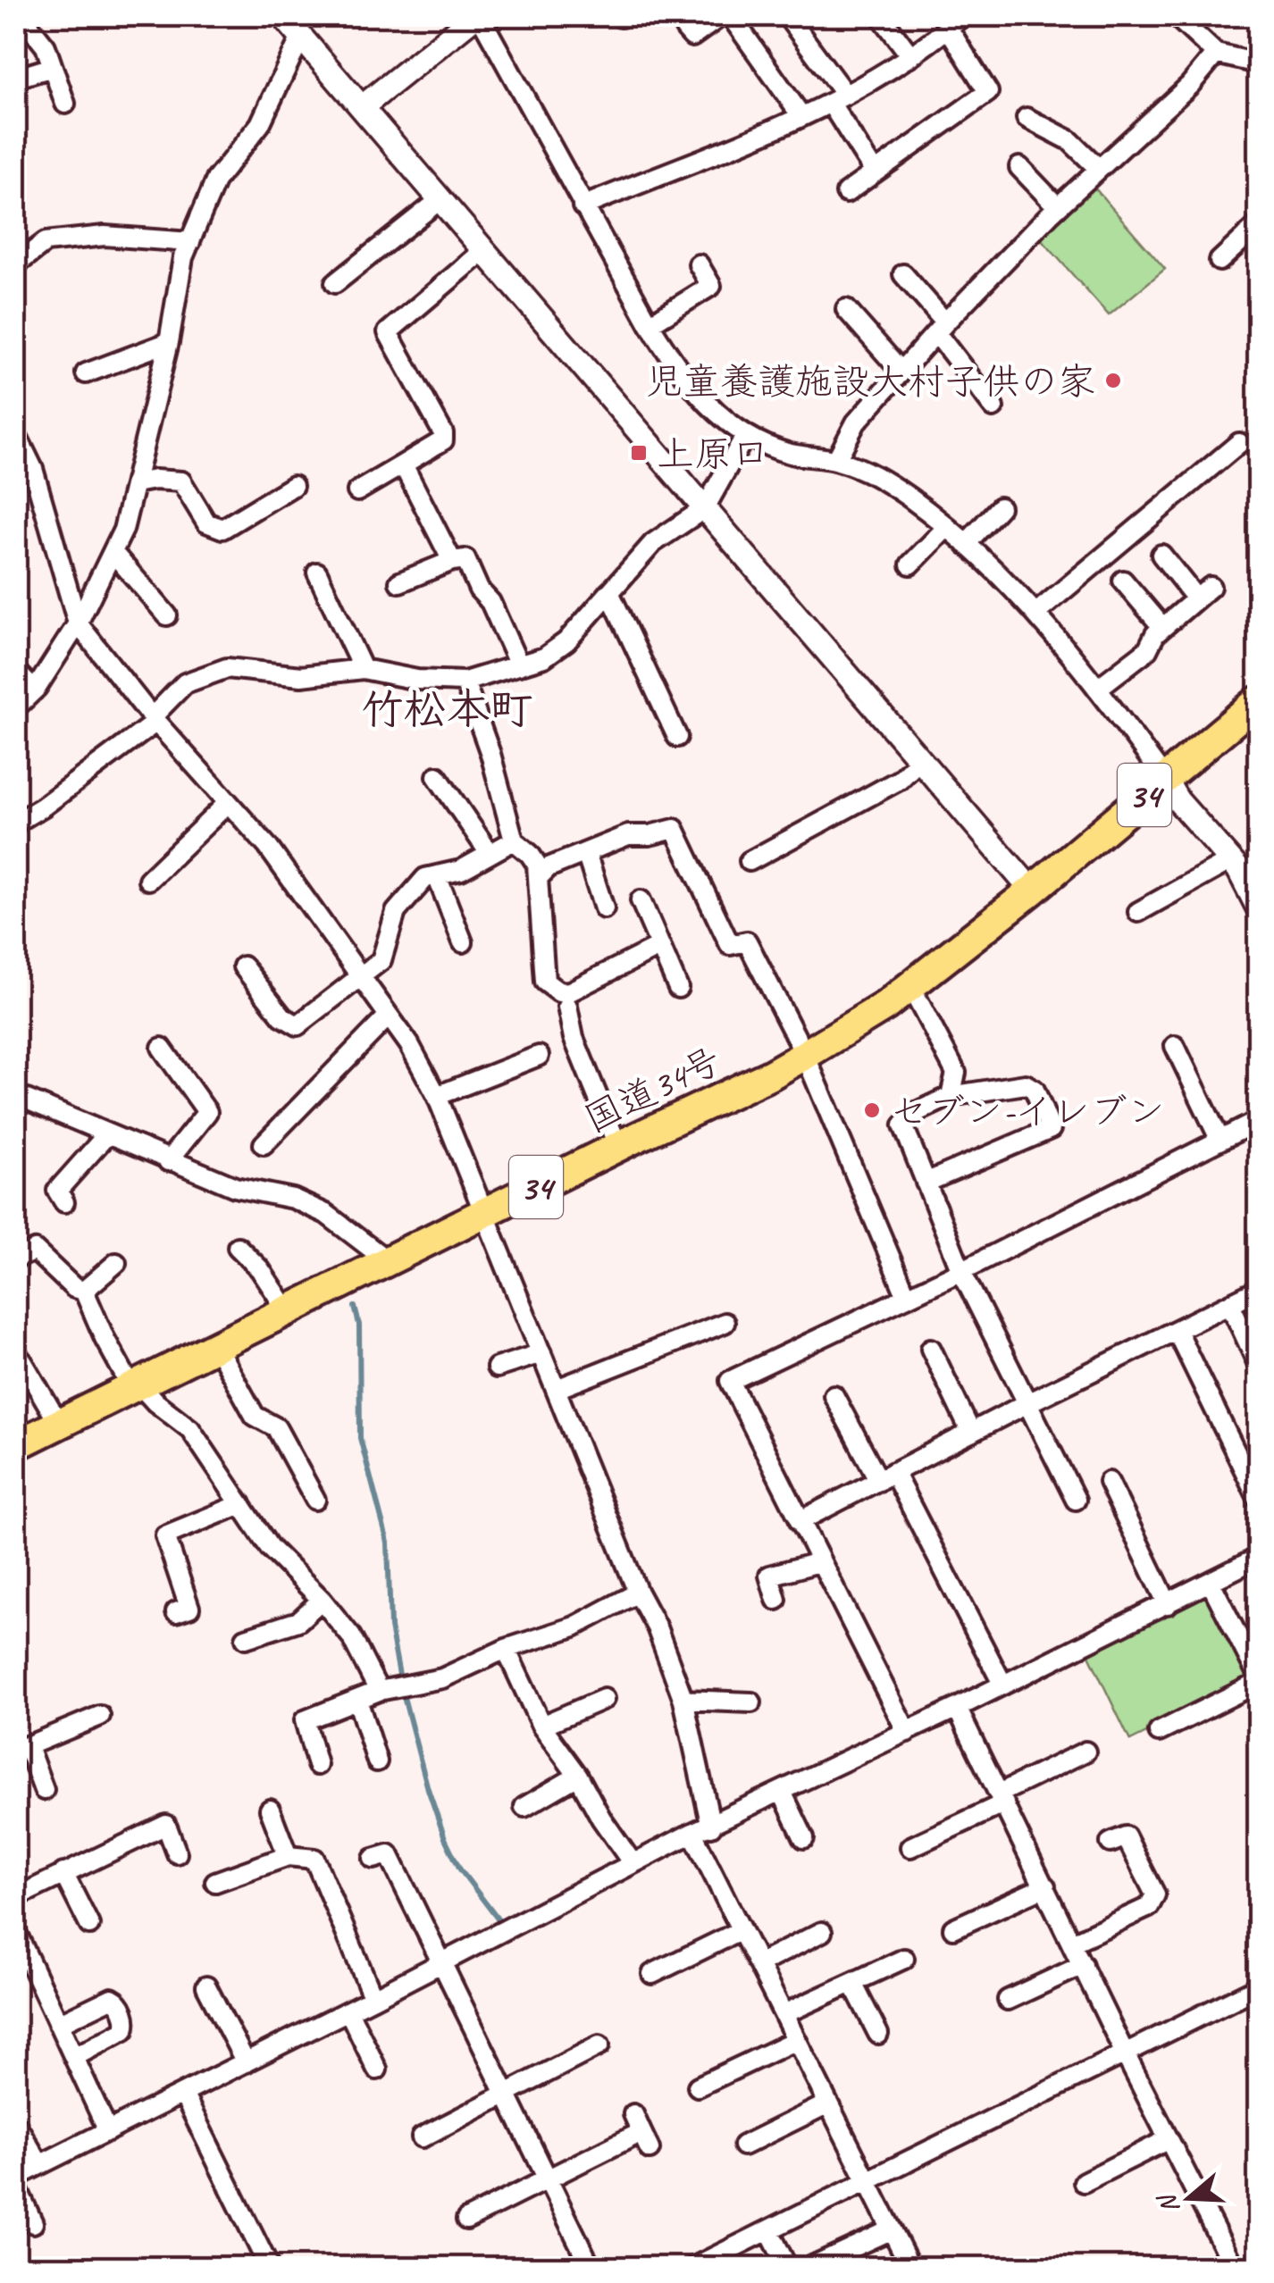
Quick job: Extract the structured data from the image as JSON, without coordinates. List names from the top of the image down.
{
  "streets": {
    "highway": ["34", "国道34号"]
  },
  "districts": ["竹松本町"],
  "places": {
    "other": ["児童養護施設大村子供の家", "セブン-イレブン"],
    "transit": ["上原口"]
  },
  "north": "left"
}
